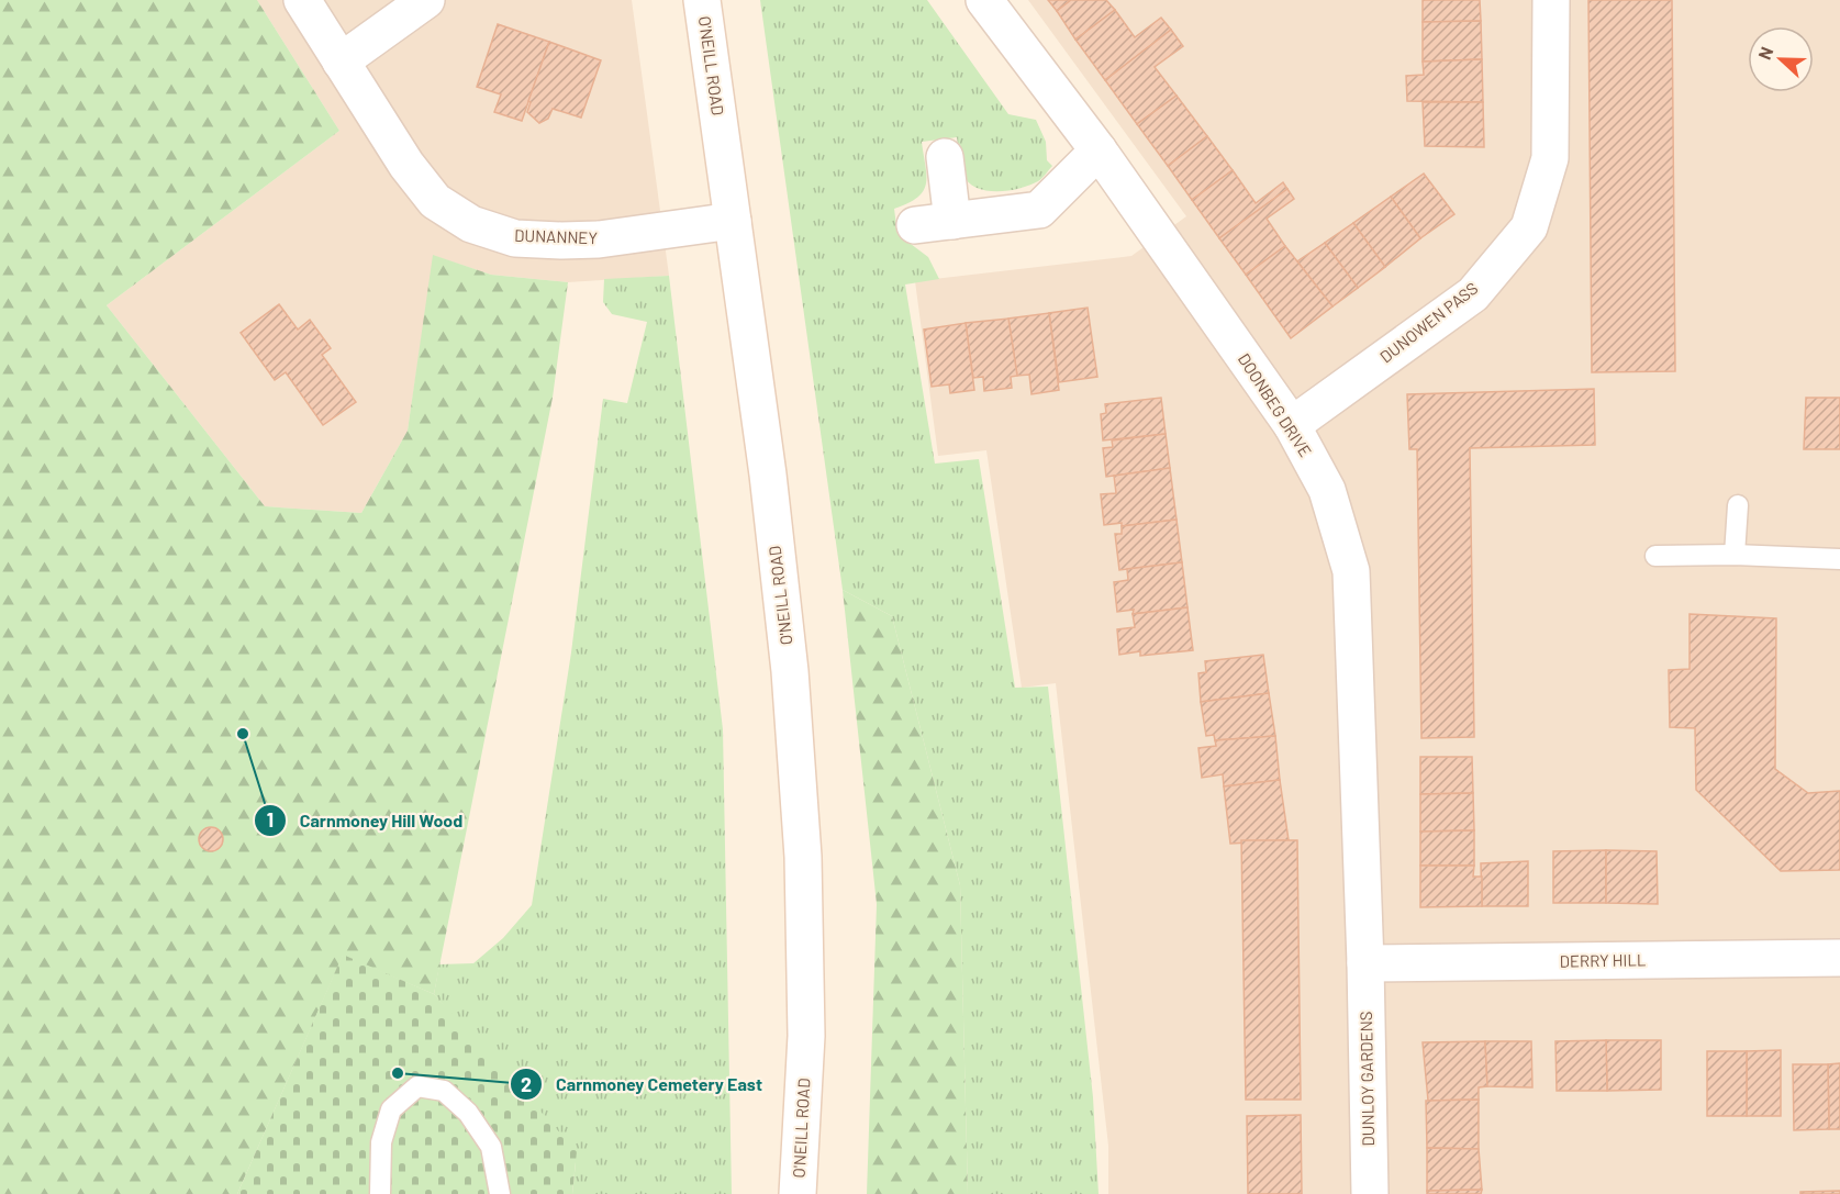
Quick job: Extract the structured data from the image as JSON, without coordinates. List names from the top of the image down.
{
  "streets": {
    "street": [
      "O'NEILL ROAD",
      "DUNANNEY",
      "DUNOWEN PASS",
      "DOONBEG DRIVE",
      "DERRY HILL",
      "DUNLOY GARDENS"
    ]
  },
  "crossings": [
    ["O'NEILL ROAD", "DUNANNEY"],
    ["DUNOWEN PASS", "DOONBEG DRIVE"],
    ["DOONBEG DRIVE", "DERRY HILL"],
    ["DOONBEG DRIVE", "DUNLOY GARDENS"],
    ["DERRY HILL", "DUNLOY GARDENS"]
  ],
  "places": ["Carnmoney Hill Wood", "Carnmoney Cemetery East"],
  "north": "left"
}
